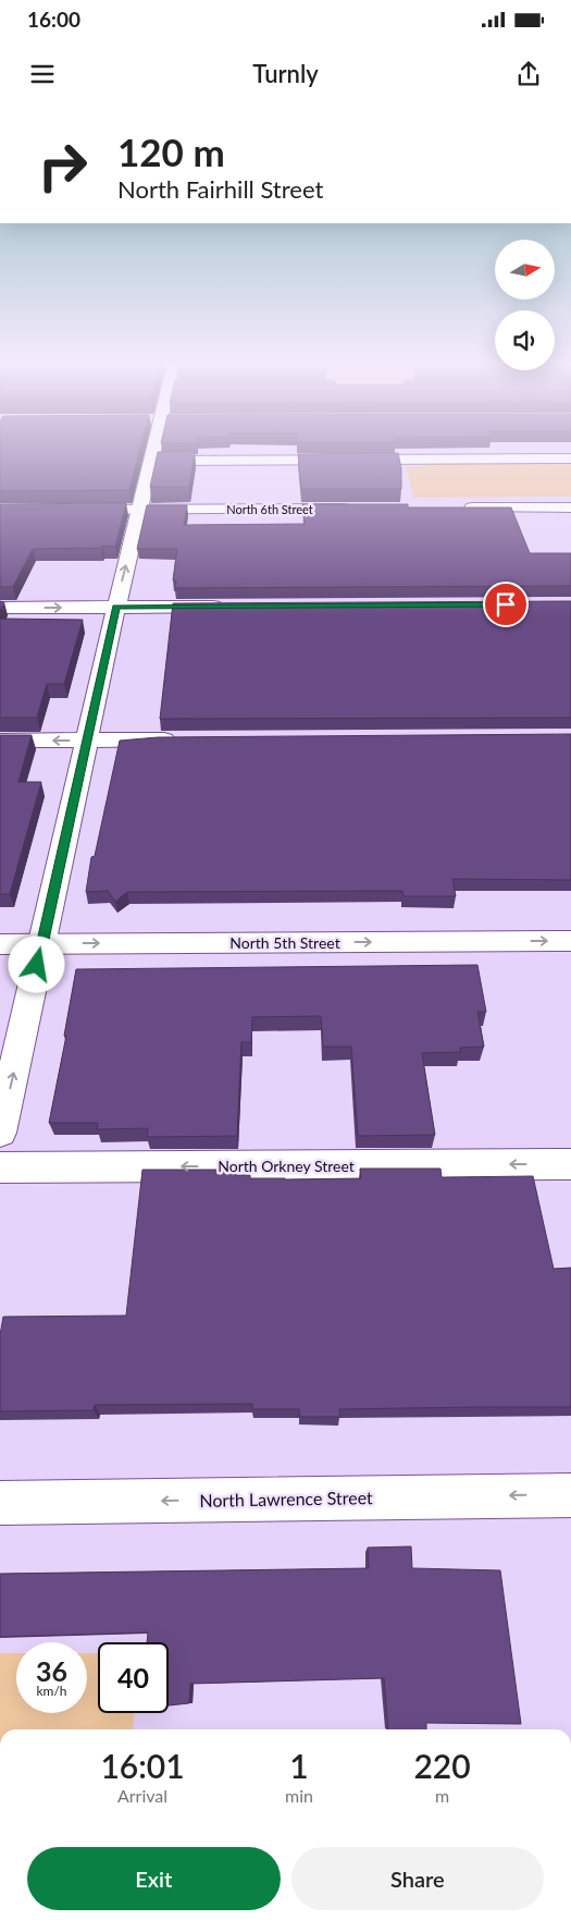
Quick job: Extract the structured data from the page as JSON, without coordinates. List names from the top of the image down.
{
  "streets": {
    "street": [
      "North 6th Street",
      "North 5th Street",
      "North Orkney Street",
      "North Lawrence Street"
    ]
  },
  "one_way": ["North 5th Street", "North Orkney Street", "North Lawrence Street"],
  "north": "right",
  "page": {
    "status": "16:00",
    "header": "Turnly",
    "turn": ["120 m", "North Fairhill Street"],
    "speed": "36 km/h",
    "limit": "40",
    "eta": [
      "16:01",
      "Arrival",
      "1",
      "min",
      "220",
      "m"
    ],
    "buttons": ["Exit", "Share"]
  }
}
